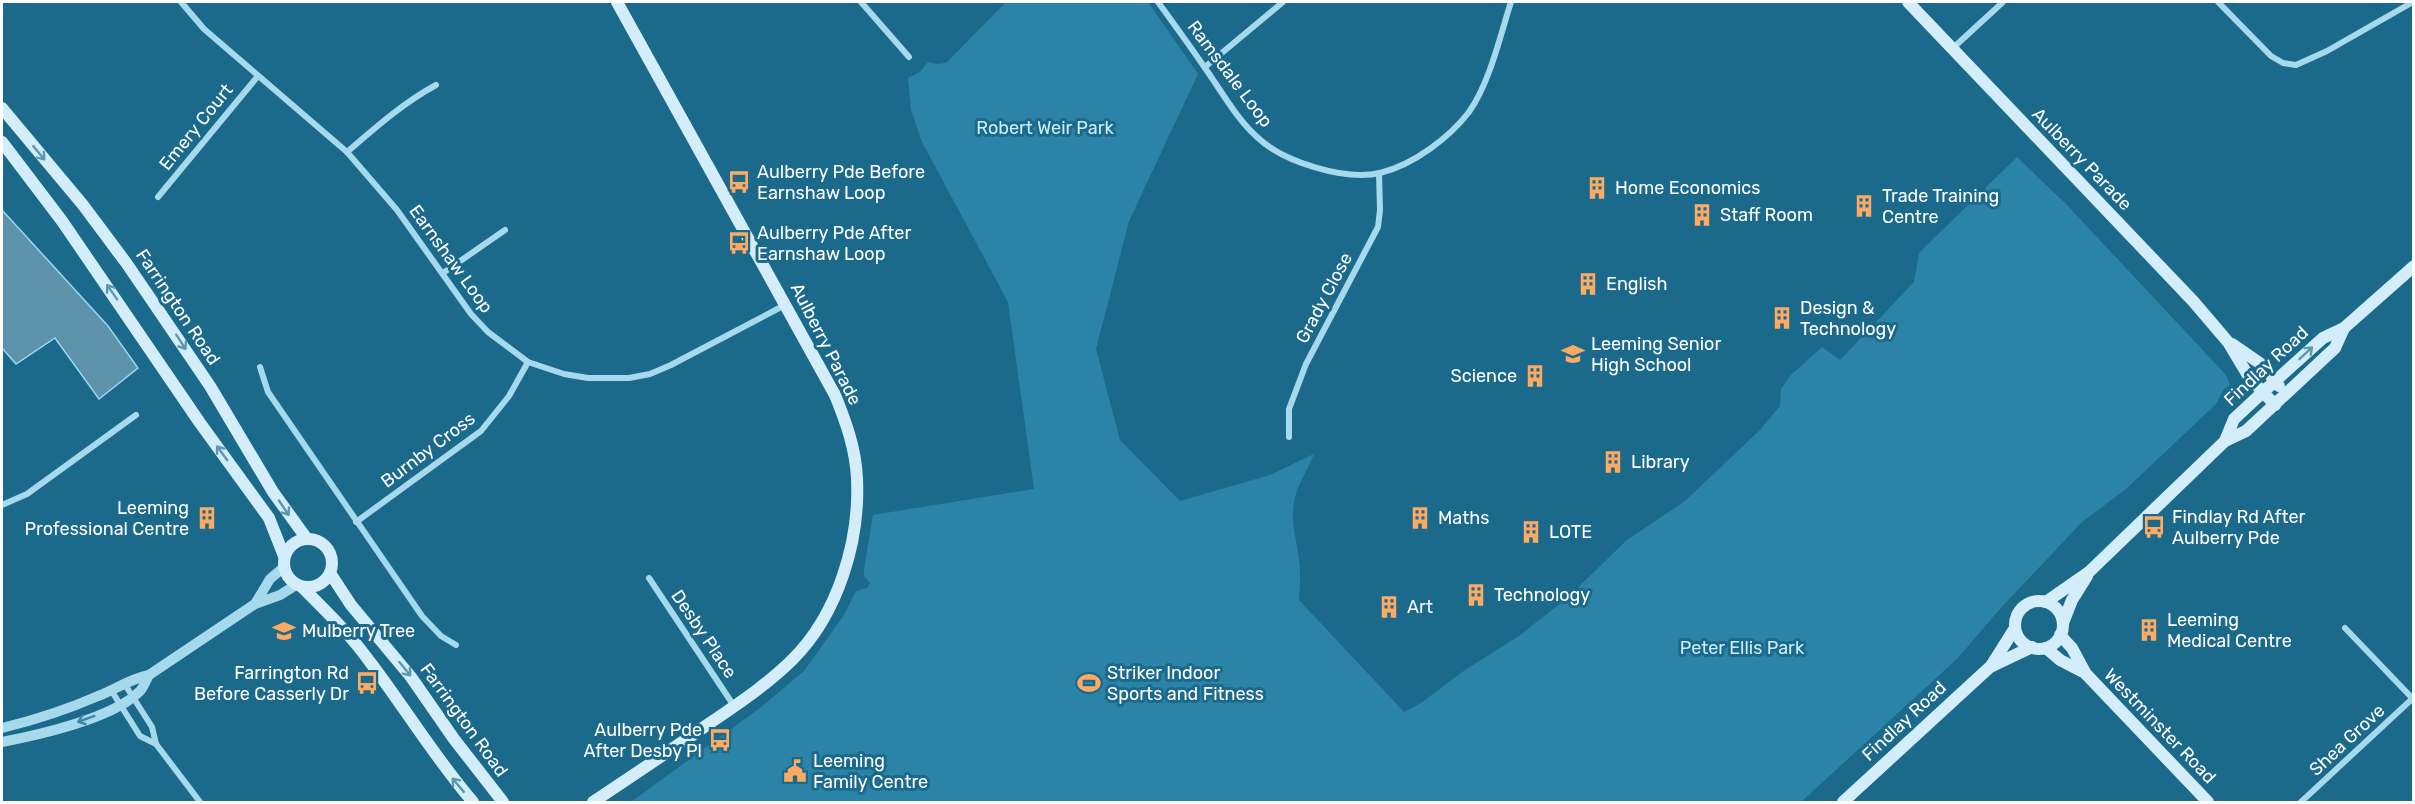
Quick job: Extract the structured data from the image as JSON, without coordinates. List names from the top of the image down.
{
  "streets": {
    "main road": [
      "Aulberry Parade",
      "Farrington Road",
      "Findlay Road",
      "Westminster Road"
    ],
    "street": [
      "Ramsdale Loop",
      "Emery Court",
      "Earnshaw Loop",
      "Grady Close",
      "Burnby Cross",
      "Desby Place",
      "Shea Grove"
    ]
  },
  "crossings": [
    ["Ramsdale Loop", "Grady Close"],
    ["Emery Court", "Earnshaw Loop"],
    ["Aulberry Parade", "Earnshaw Loop"],
    ["Aulberry Parade", "Findlay Road"],
    ["Aulberry Parade", "Desby Place"],
    ["Earnshaw Loop", "Burnby Cross"],
    ["Findlay Road", "Westminster Road"]
  ],
  "parks": ["Robert Weir Park", "Peter Ellis Park"],
  "places": {
    "bus stop": [
      "Aulberry Pde Before Earnshaw Loop",
      "Aulberry Pde After Earnshaw Loop",
      "Findlay Rd After Aulberry Pde",
      "Farrington Rd Before Casserly Dr",
      "Aulberry Pde After Desby Pl"
    ],
    "building": [
      "Home Economics",
      "Trade Training Centre",
      "Staff Room",
      "English",
      "Design & Technology",
      "Science",
      "Library",
      "Leeming Professional Centre",
      "Maths",
      "LOTE",
      "Technology",
      "Art",
      "Leeming Medical Centre"
    ],
    "school or university": ["Leeming Senior High School", "Mulberry Tree"],
    "sports": ["Striker Indoor Sports and Fitness"],
    "public building": ["Leeming Family Centre"]
  }
}
